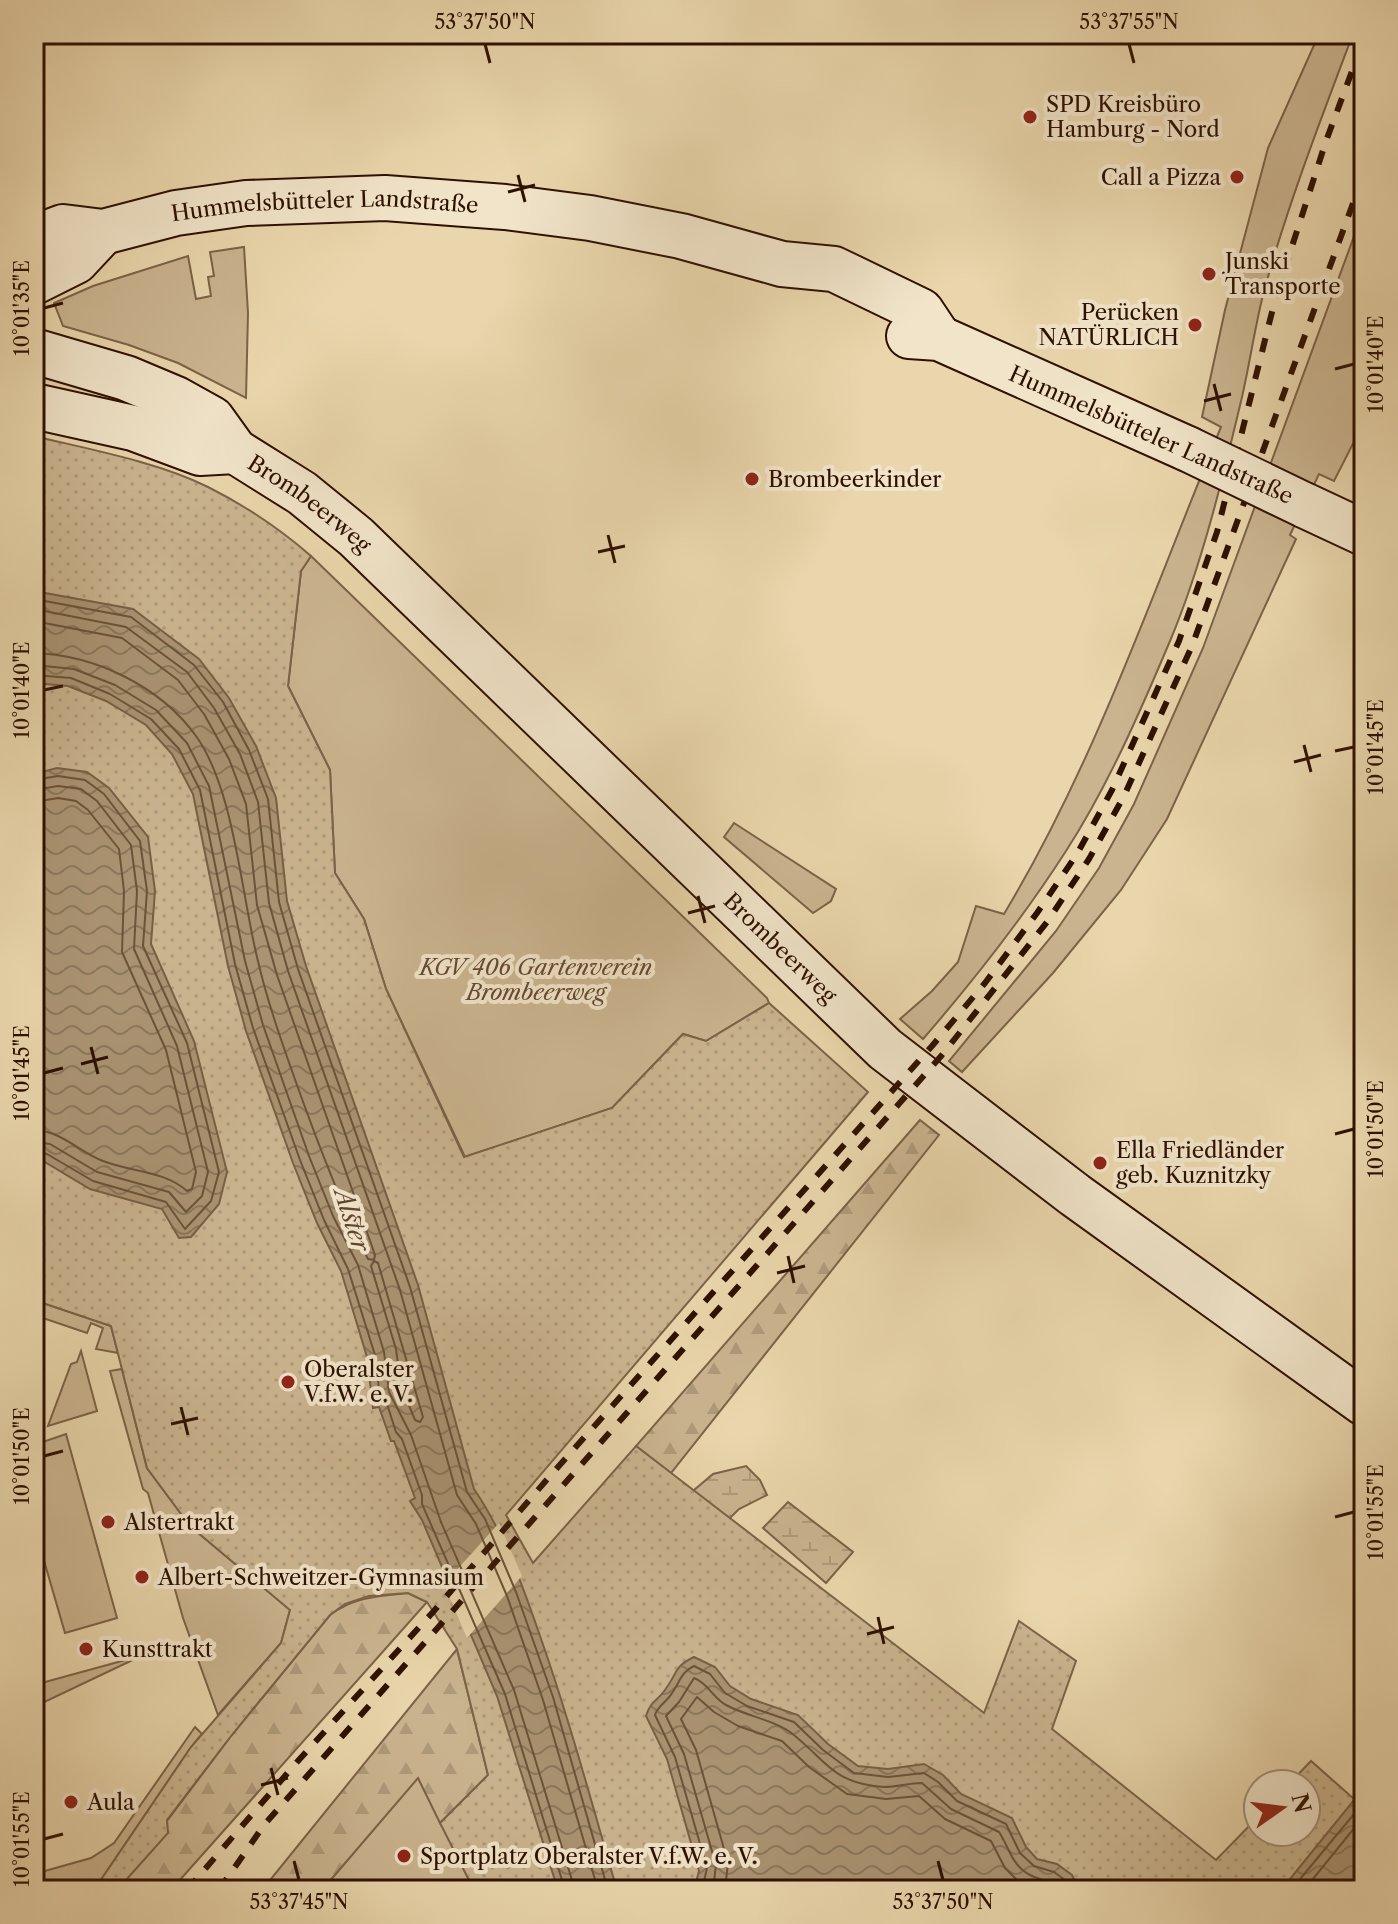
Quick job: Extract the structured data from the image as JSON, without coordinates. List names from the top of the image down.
{
  "streets": {
    "main road": ["Hummelsbütteler Landstraße", "Brombeerweg"]
  },
  "water": ["Alster"],
  "parks": ["KGV 406 Gartenverein Brombeerweg"],
  "places": [
    "SPD Kreisbüro Hamburg - Nord",
    "Call a Pizza",
    "Junski Transporte",
    "Perücken NATÜRLICH",
    "Brombeerkinder",
    "Ella Friedländer geb. Kuznitzky",
    "Oberalster V.f.W. e. V.",
    "Alstertrakt",
    "Albert-Schweitzer-Gymnasium",
    "Kunsttrakt",
    "Aula",
    "Sportplatz Oberalster V.f.W. e. V."
  ],
  "north": "right",
  "coordinates": [
    "53°37'50\"N",
    "53°37'55\"N",
    "10°01'35\"E",
    "10°01'40\"E",
    "10°01'45\"E",
    "10°01'50\"E",
    "10°01'55\"E",
    "53°37'45\"N"
  ]
}
